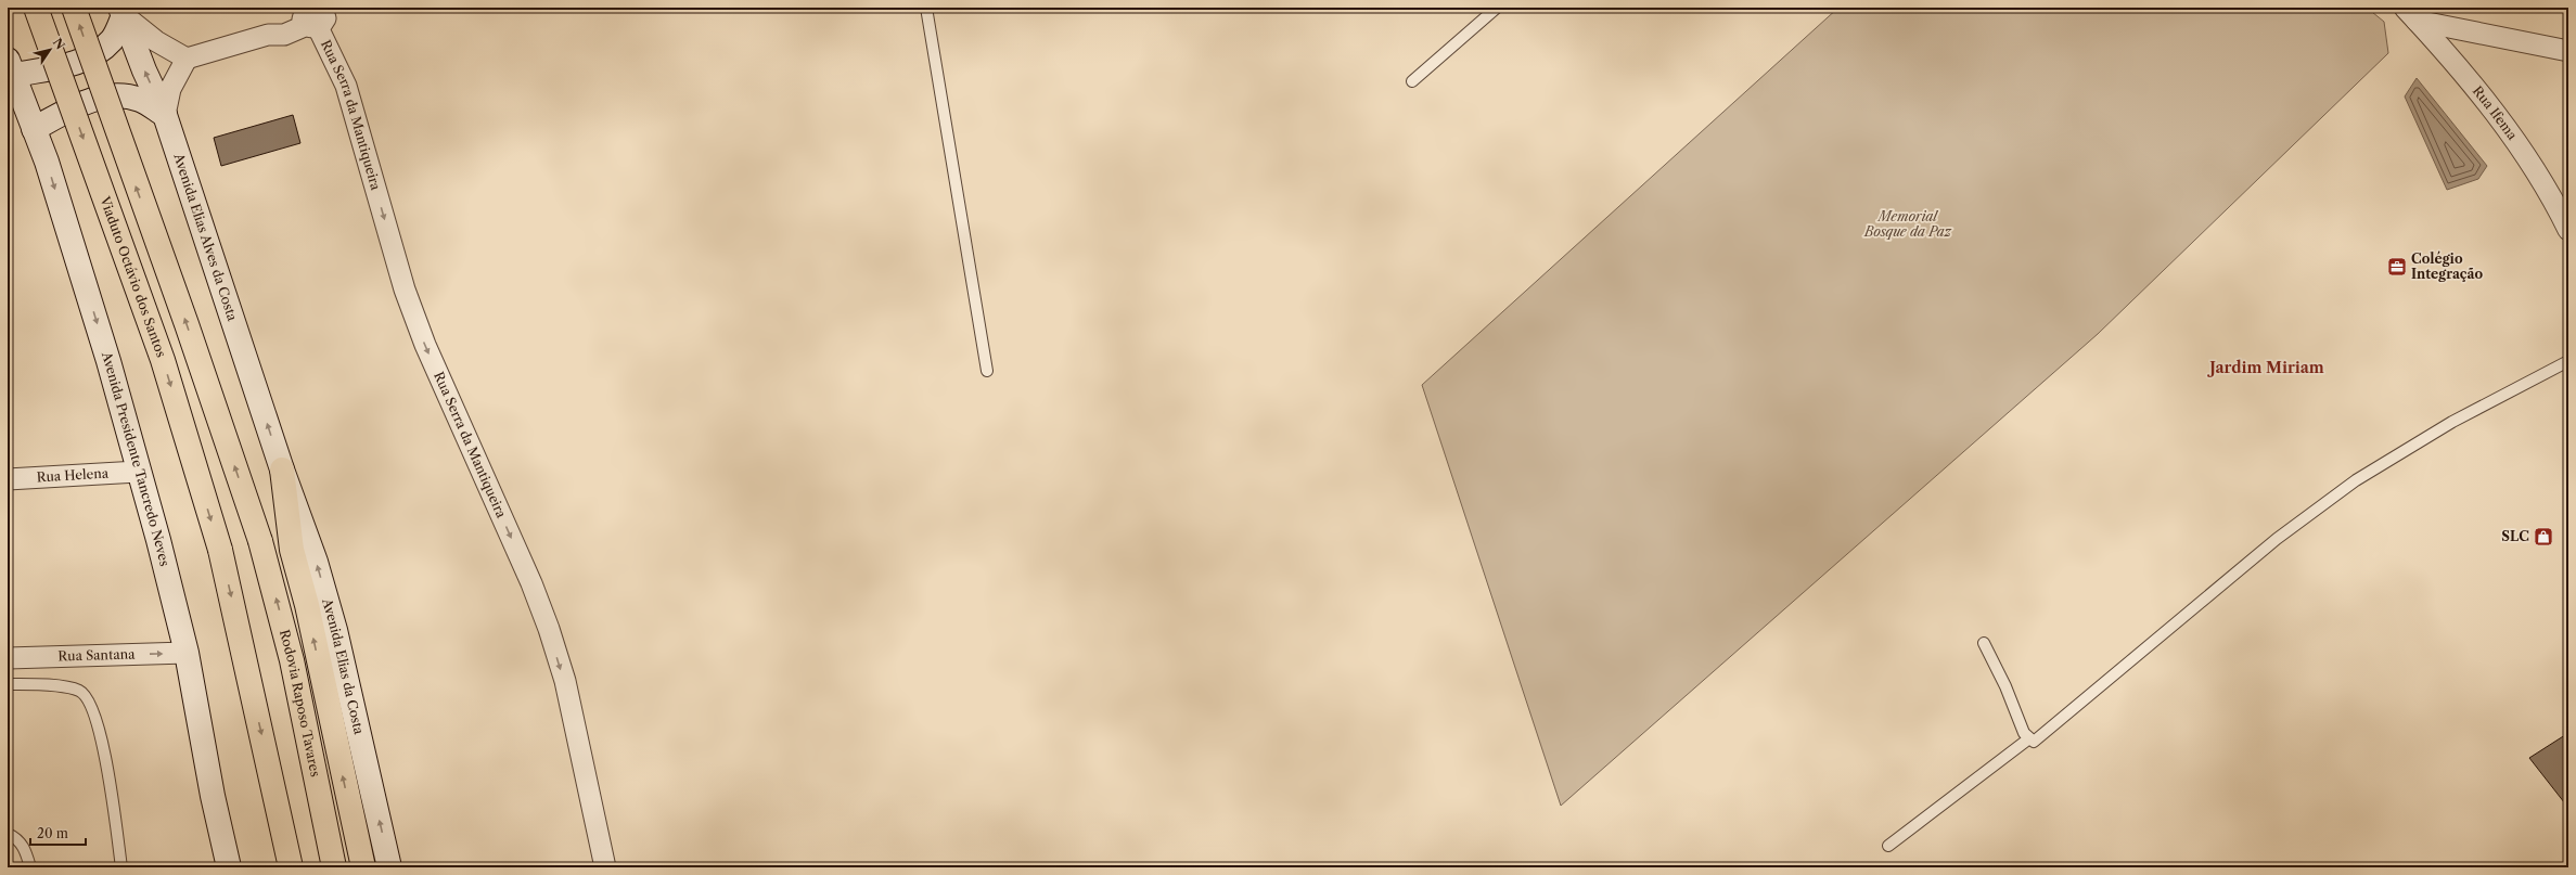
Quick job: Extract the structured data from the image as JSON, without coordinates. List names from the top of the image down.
{
  "streets": {
    "highway": ["Viaduto Octávio dos Santos", "Rodovia Raposo Tavares"],
    "main road": ["Avenida Elias Alves da Costa", "Avenida Presidente Tancredo Neves", "Avenida Elias da Costa"],
    "street": [
      "Rua Ifema",
      "Rua Serra da Mantiqueira",
      "Rua Helena",
      "Rua Santana"
    ]
  },
  "crossings": [
    ["Avenida Elias Alves da Costa", "Avenida Elias da Costa"],
    ["Avenida Presidente Tancredo Neves", "Rua Helena"],
    ["Avenida Presidente Tancredo Neves", "Rua Santana"]
  ],
  "one_way": [
    "Rua Serra da Mantiqueira",
    "Avenida Elias Alves da Costa",
    "Avenida Presidente Tancredo Neves",
    "Rua Santana",
    "Avenida Elias da Costa"
  ],
  "districts": ["Jardim Miriam"],
  "parks": ["Memorial Bosque da Paz"],
  "places": {
    "office": ["Colégio Integração"],
    "shop": ["SLC"]
  },
  "scale_bar": "20 m",
  "north": "top right"
}
